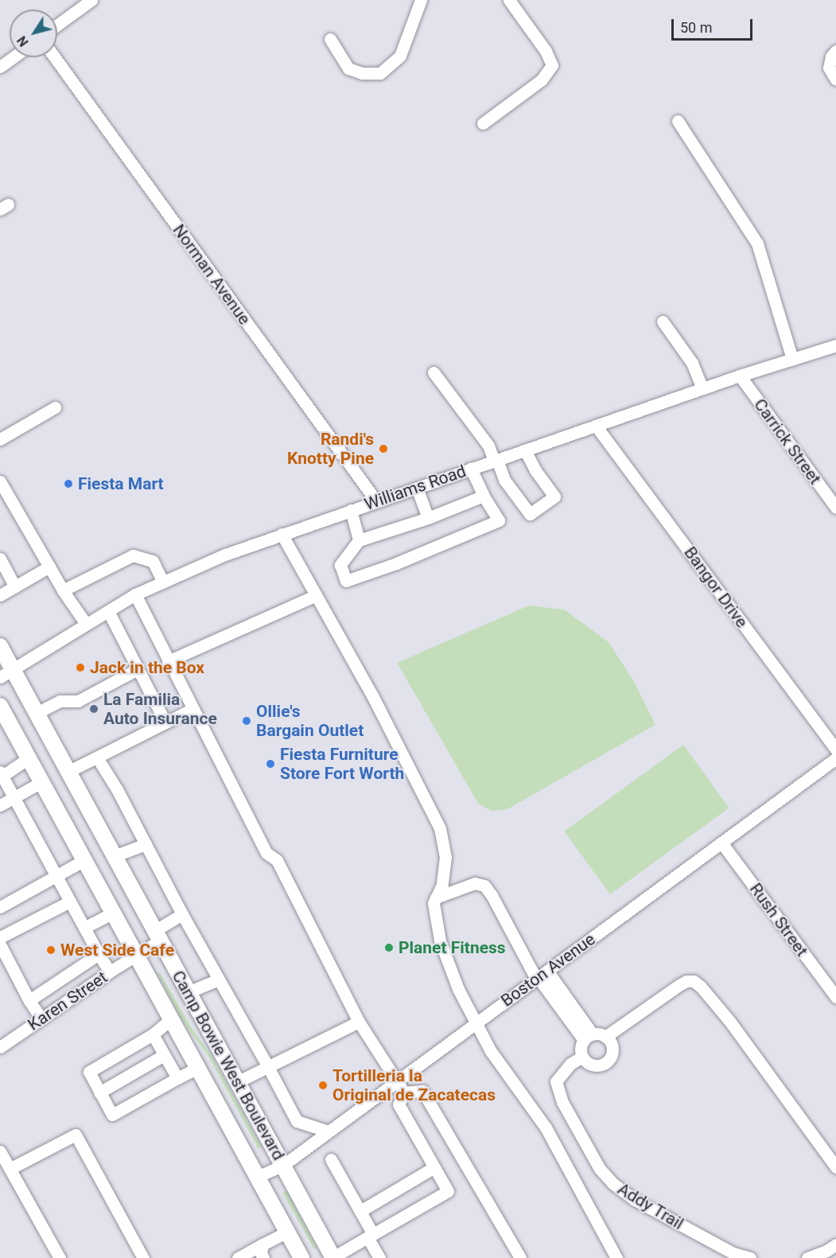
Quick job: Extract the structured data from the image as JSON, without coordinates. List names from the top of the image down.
{
  "streets": {
    "main road": ["Camp Bowie West Boulevard"],
    "street": [
      "Norman Avenue",
      "Carrick Street",
      "Williams Road",
      "Bangor Drive",
      "Rush Street",
      "Boston Avenue",
      "Karen Street",
      "Addy Trail"
    ]
  },
  "crossings": [
    ["Norman Avenue", "Williams Road"],
    ["Carrick Street", "Williams Road"],
    ["Williams Road", "Bangor Drive"],
    ["Williams Road", "Camp Bowie West Boulevard"],
    ["Rush Street", "Boston Avenue"],
    ["Boston Avenue", "Camp Bowie West Boulevard"],
    ["Karen Street", "Camp Bowie West Boulevard"]
  ],
  "places": [
    "Randi's Knotty Pine",
    "Fiesta Mart",
    "Jack in the Box",
    "La Familia Auto Insurance",
    "Ollie's Bargain Outlet",
    "Fiesta Furniture Store Fort Worth",
    "Planet Fitness",
    "West Side Cafe",
    "Tortilleria la Original de Zacatecas"
  ],
  "scale_bar": "50 m",
  "north": "bottom left"
}
